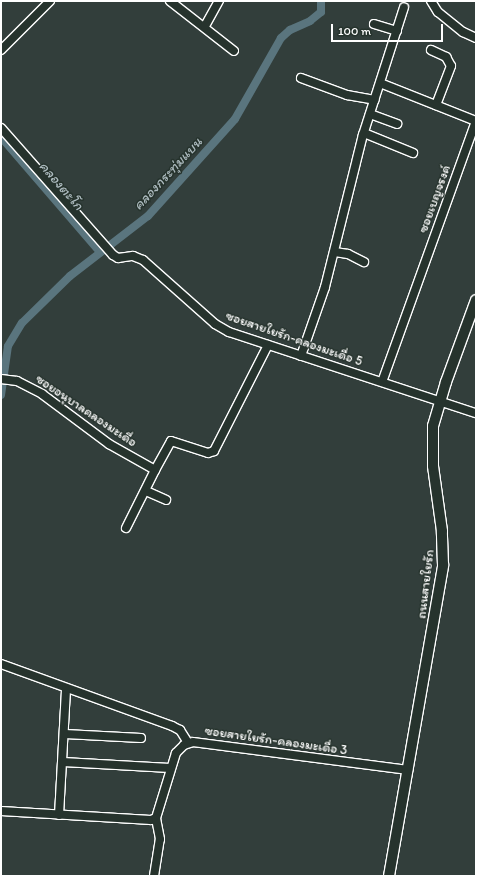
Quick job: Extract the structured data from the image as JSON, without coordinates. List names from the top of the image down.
{
  "streets": {
    "street": [
      "ซอยเบญจรงค์",
      "ซอยสายใยรัก-คลองมะเดื่อ 5",
      "ซอยอนุบาลคลองมะเดื่อ",
      "ถนนสายใยรัก",
      "ซอยสายใยรัก-คลองมะเดื่อ 3"
    ]
  },
  "crossings": [
    ["ซอยเบญจรงค์", "ซอยสายใยรัก-คลองมะเดื่อ 5"],
    ["ซอยสายใยรัก-คลองมะเดื่อ 5", "ถนนสายใยรัก"],
    ["ถนนสายใยรัก", "ซอยสายใยรัก-คลองมะเดื่อ 3"]
  ],
  "water": ["คลองกระทุ่มแบน", "คลองตะโก"],
  "scale_bar": "100 m"
}
